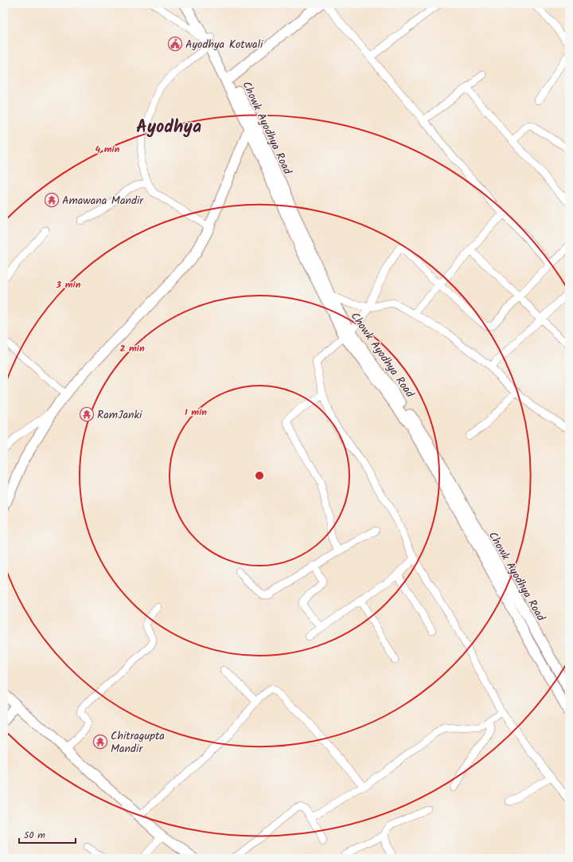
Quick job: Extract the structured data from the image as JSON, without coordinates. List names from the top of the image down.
{
  "streets": {
    "main road": ["Chowk Ayodhya Road"]
  },
  "districts": ["Ayodhya"],
  "places": {
    "public building": ["Ayodhya Kotwali"],
    "temple": ["Amawana Mandir", "RamJanki", "Chitragupta Mandir"]
  },
  "scale_bar": "50 m",
  "rings": [
    "4 min",
    "3 min",
    "2 min",
    "1 min"
  ]
}
